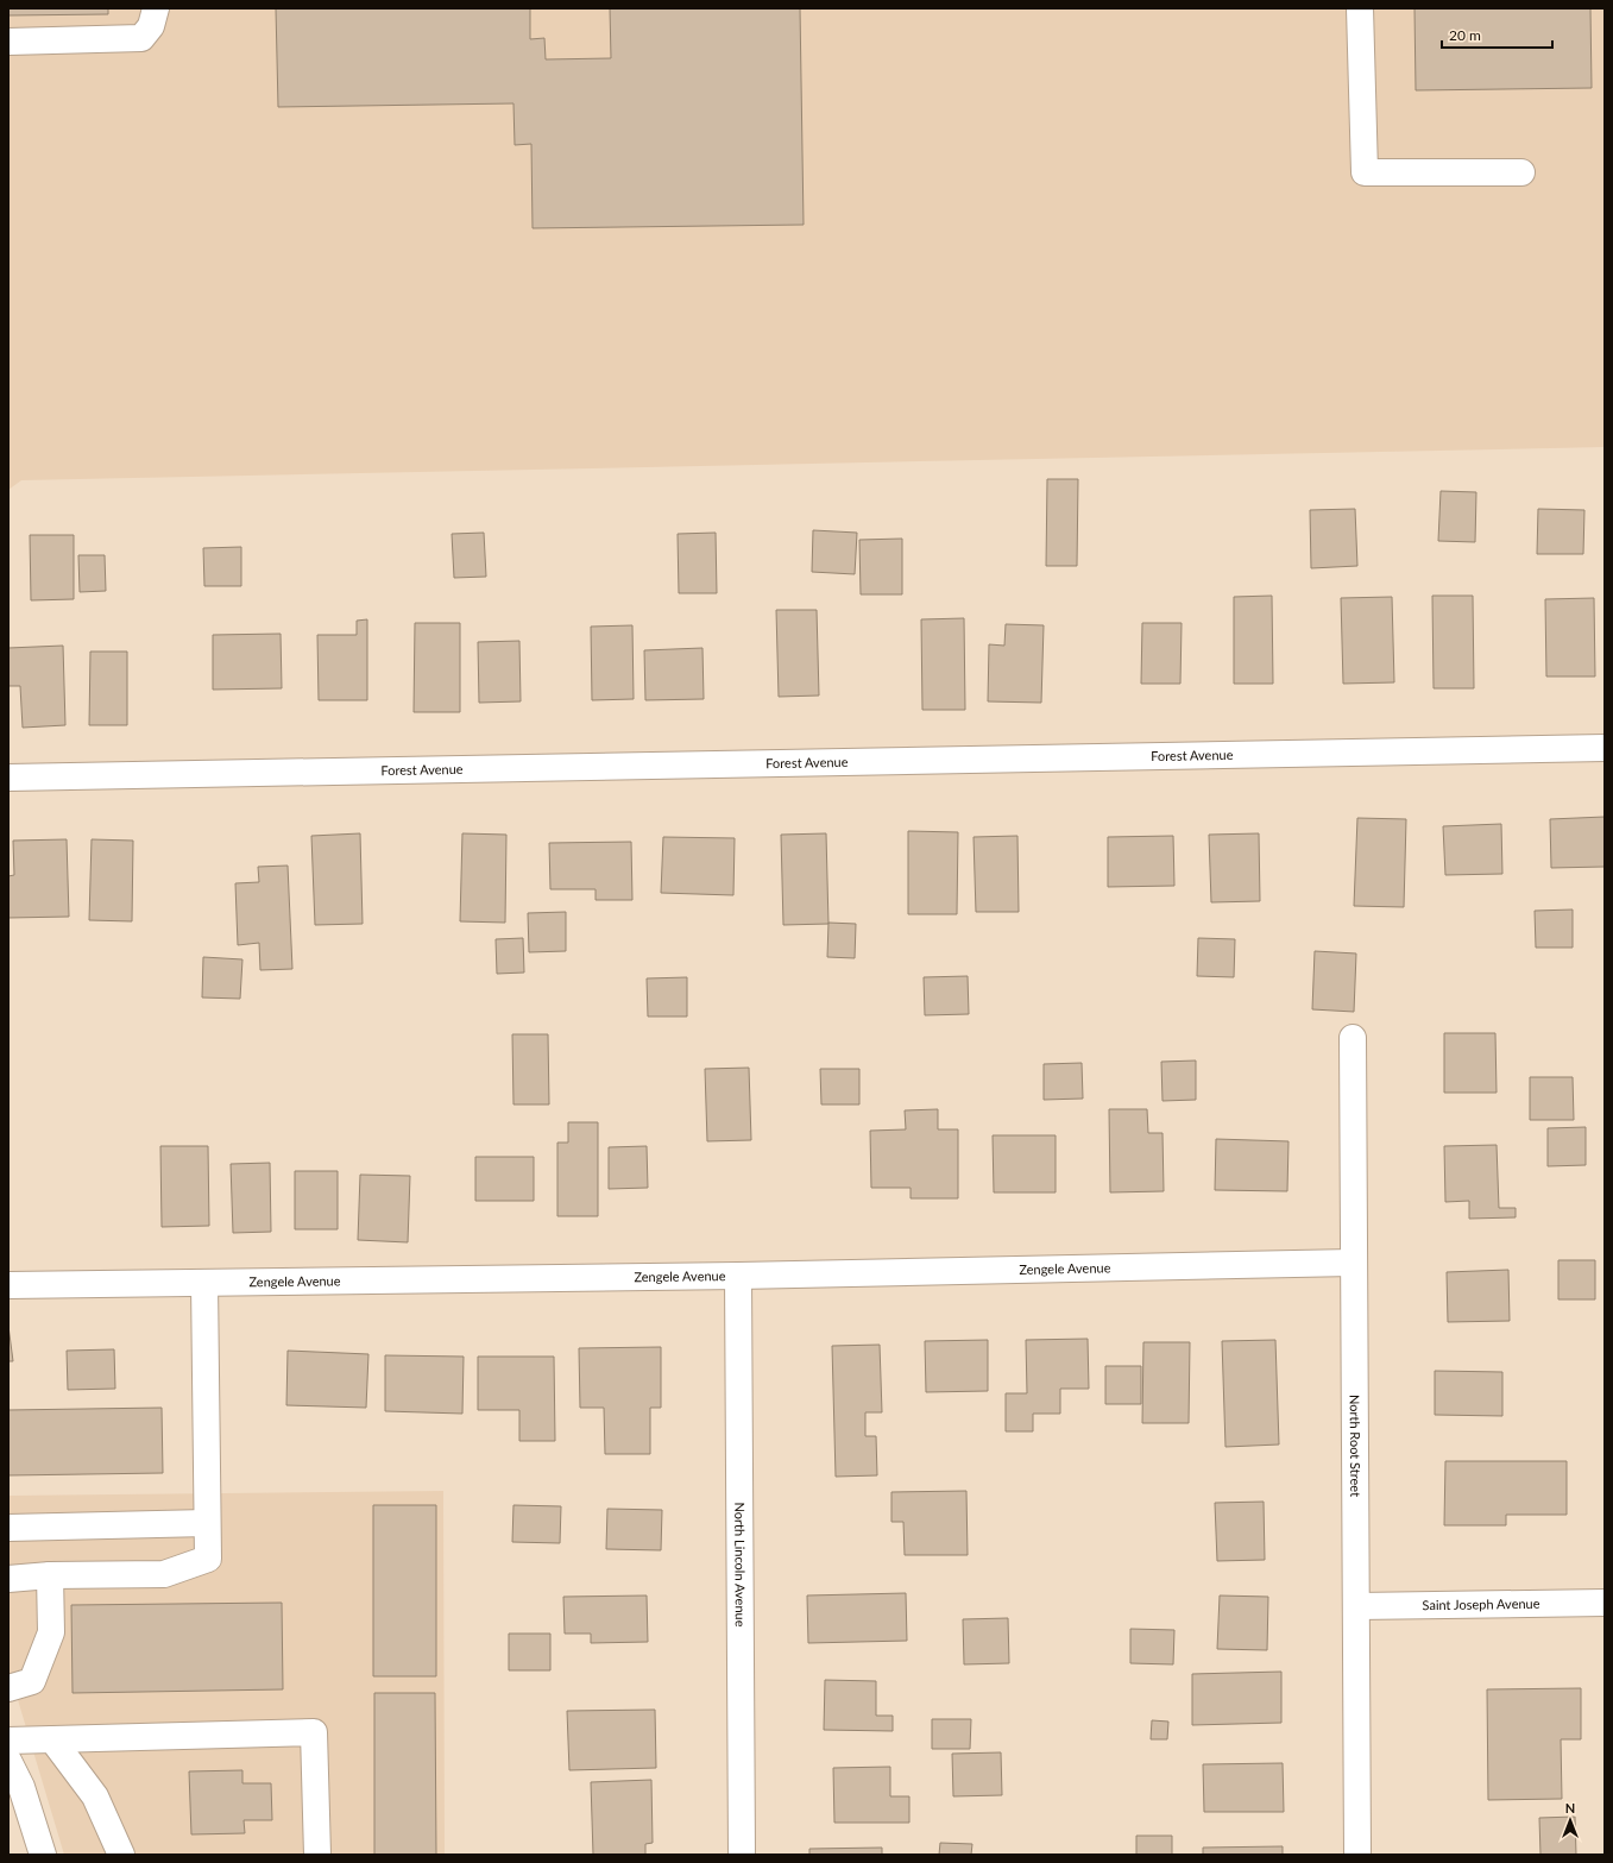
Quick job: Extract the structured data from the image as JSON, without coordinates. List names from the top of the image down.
{
  "streets": {
    "street": [
      "Forest Avenue",
      "Zengele Avenue",
      "North Root Street",
      "North Lincoln Avenue",
      "Saint Joseph Avenue"
    ]
  },
  "crossings": [
    ["Zengele Avenue", "North Root Street"],
    ["Zengele Avenue", "North Lincoln Avenue"],
    ["North Root Street", "Saint Joseph Avenue"]
  ],
  "scale_bar": "20 m",
  "north": "top"
}
